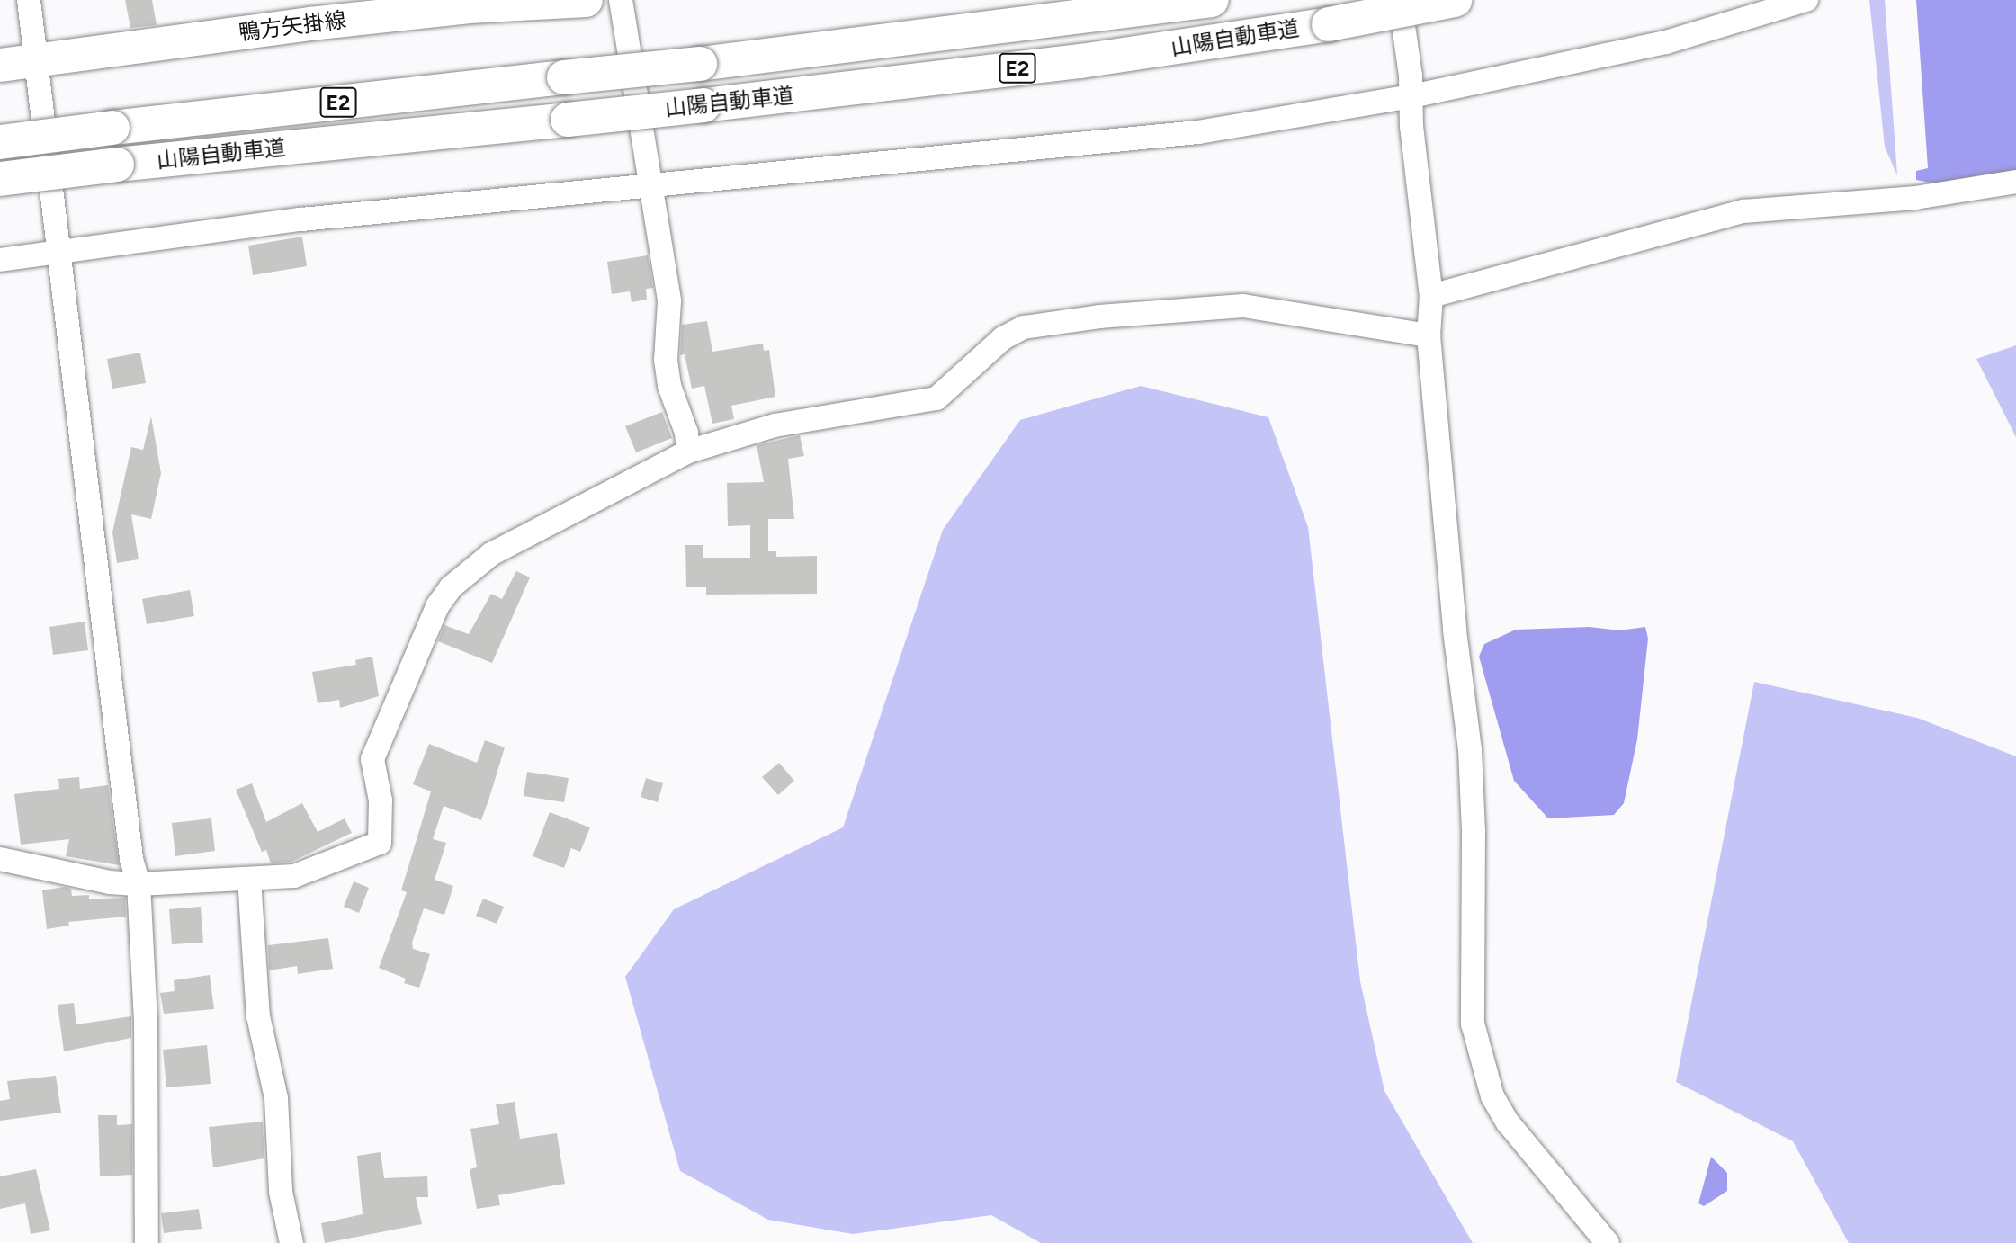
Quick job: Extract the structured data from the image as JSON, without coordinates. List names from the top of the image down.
{
  "streets": {
    "highway": ["山陽自動車道", "E2"],
    "main road": ["鴨方矢掛線"]
  }
}
